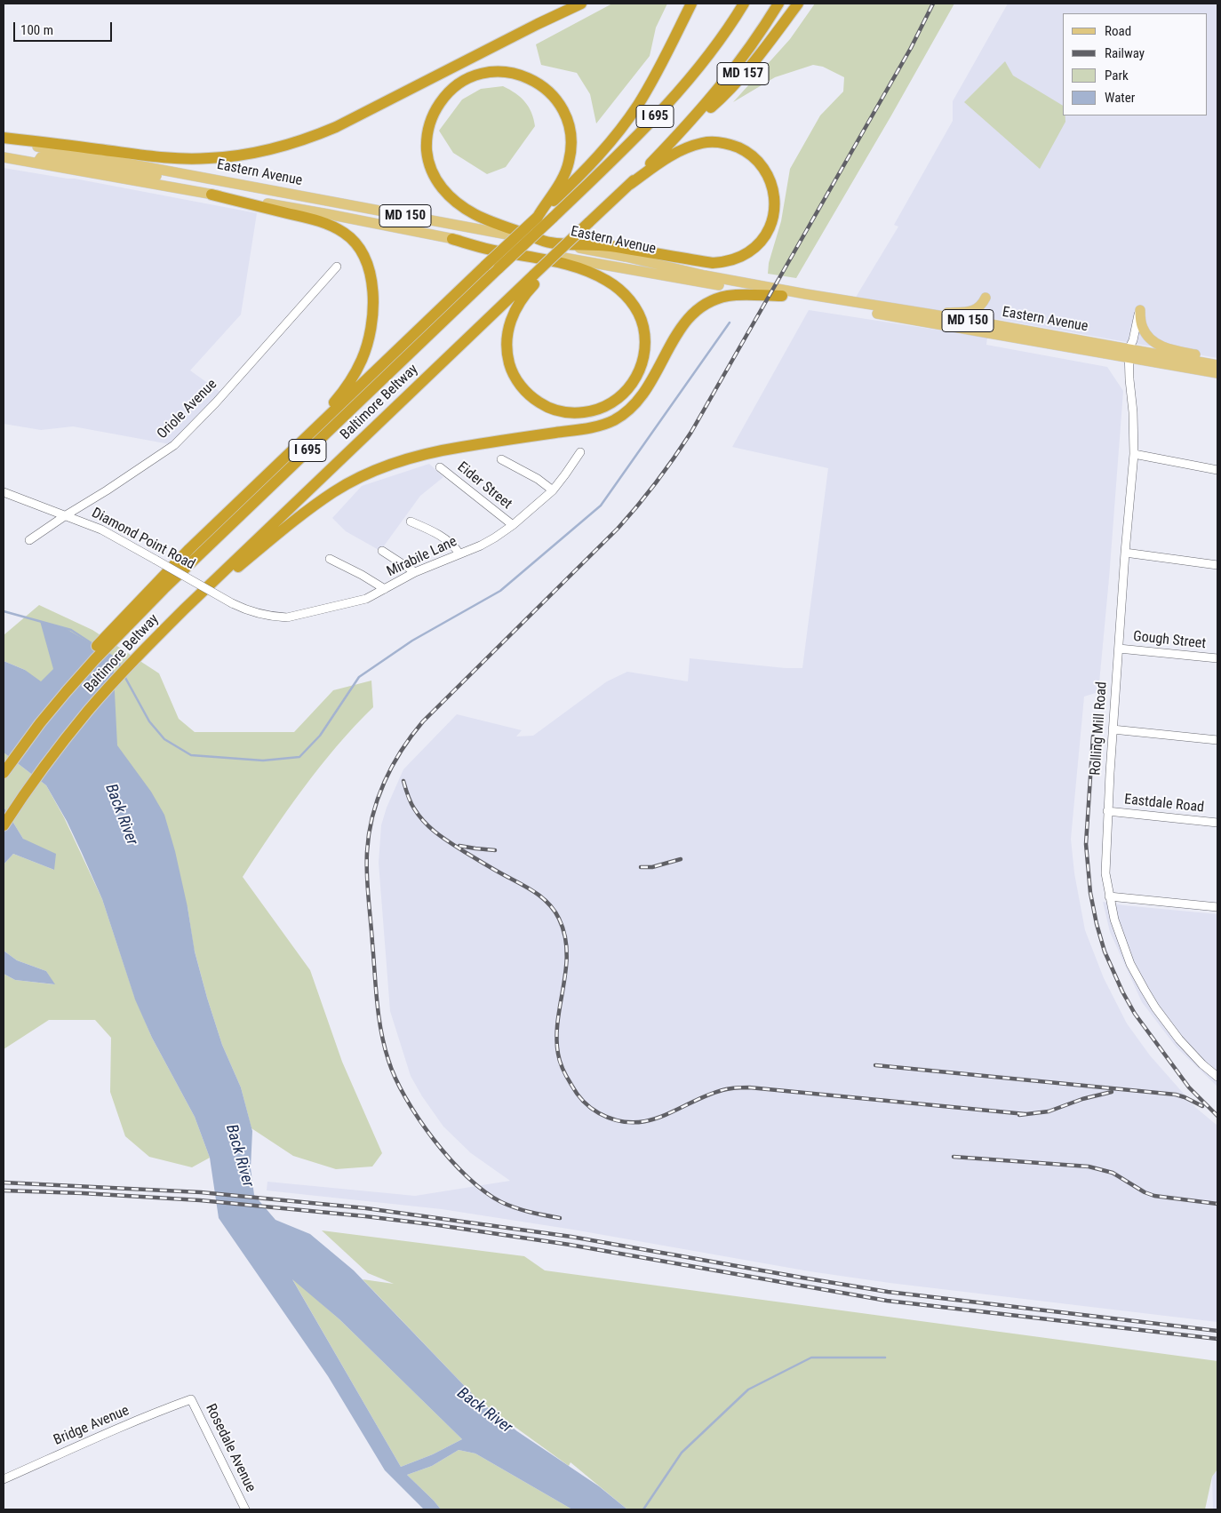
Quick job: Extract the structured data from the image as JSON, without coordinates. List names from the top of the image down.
{
  "streets": {
    "highway": ["MD 157", "I 695", "Baltimore Beltway"],
    "main road": ["Eastern Avenue", "MD 150"],
    "street": [
      "Oriole Avenue",
      "Eider Street",
      "Diamond Point Road",
      "Mirabile Lane",
      "Gough Street",
      "Rolling Mill Road",
      "Eastdale Road",
      "Bridge Avenue",
      "Rosedale Avenue"
    ]
  },
  "crossings": [
    ["MD 157", "Baltimore Beltway"],
    ["Eastern Avenue", "Rolling Mill Road"],
    ["Oriole Avenue", "Diamond Point Road"],
    ["Eider Street", "Mirabile Lane"],
    ["Diamond Point Road", "Mirabile Lane"],
    ["Gough Street", "Rolling Mill Road"],
    ["Rolling Mill Road", "Eastdale Road"],
    ["Bridge Avenue", "Rosedale Avenue"]
  ],
  "water": ["Back River"],
  "legend": [
    "Road",
    "Railway",
    "Park",
    "Water"
  ],
  "scale_bar": "100 m"
}
